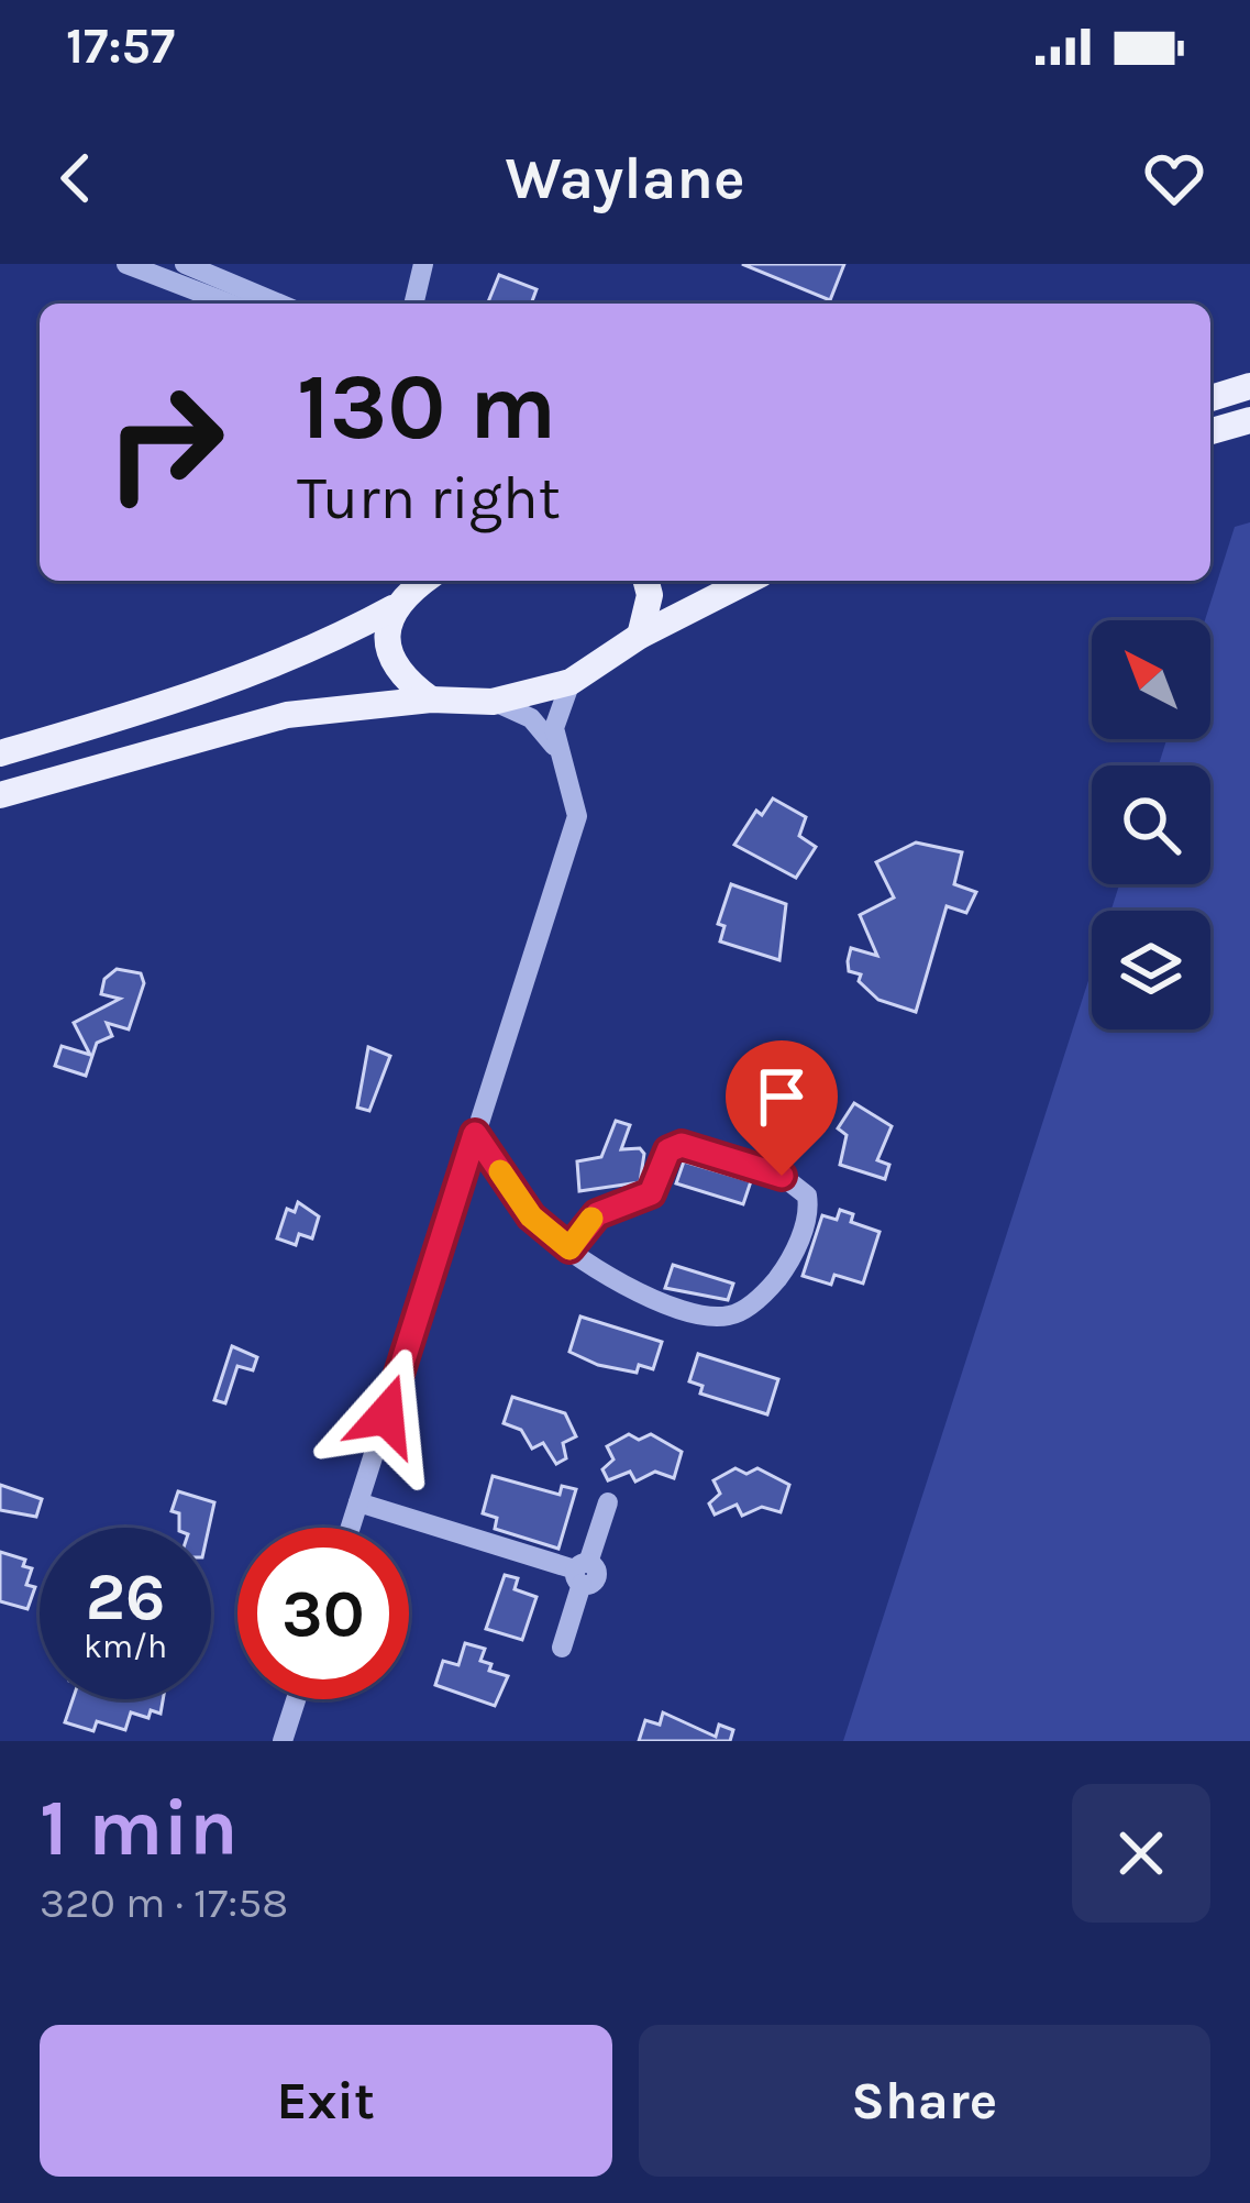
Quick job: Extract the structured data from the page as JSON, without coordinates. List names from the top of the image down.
{
  "north": "top left",
  "page": {
    "status": "17:57",
    "header": "Waylane",
    "turn": ["130 m", "Turn right"],
    "speed": "26 km/h",
    "limit": "30",
    "heading": ["1 min", "320 m · 17:58"],
    "buttons": ["Exit", "Share"]
  }
}
